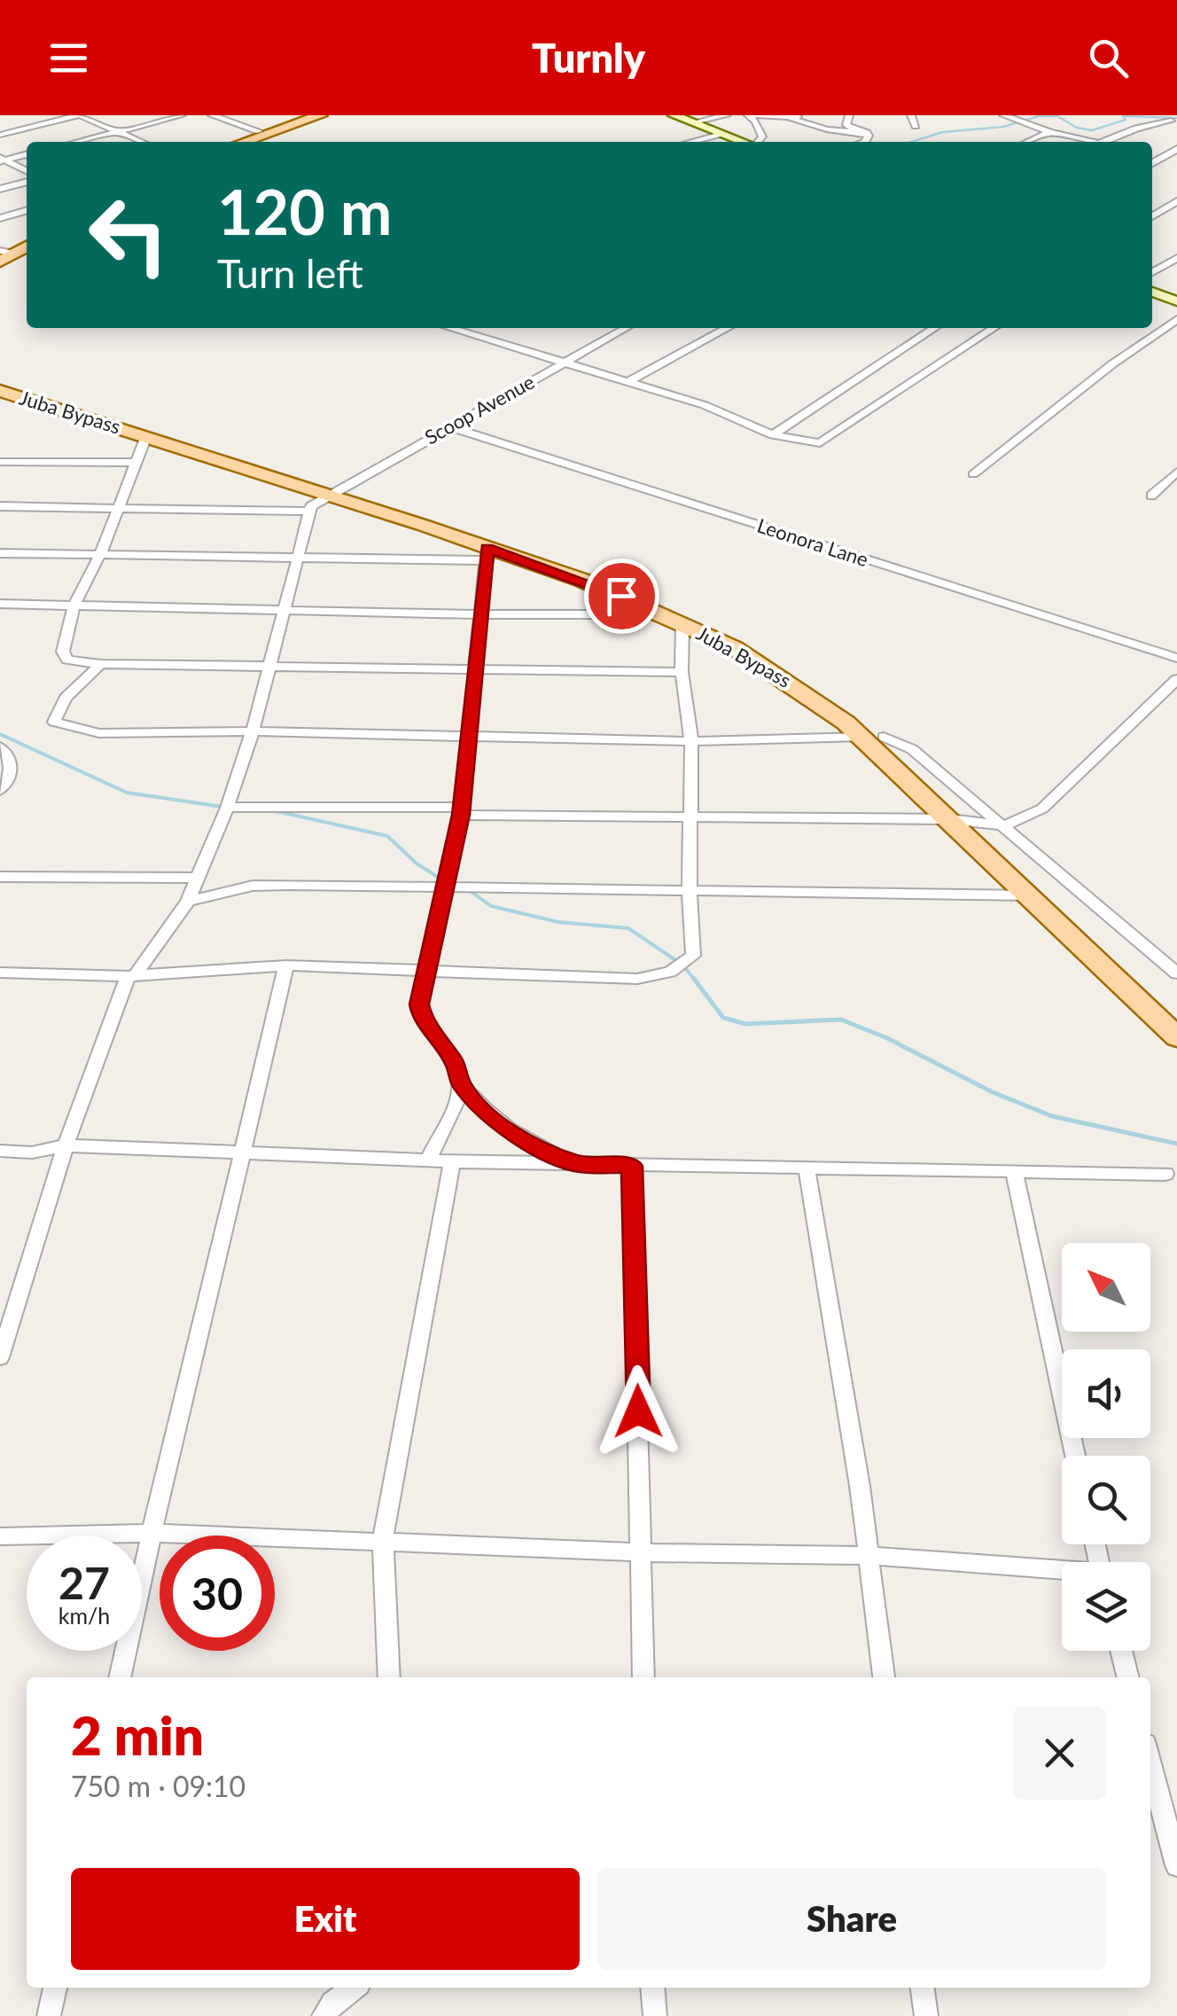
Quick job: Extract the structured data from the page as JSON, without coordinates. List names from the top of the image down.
{
  "streets": {
    "main road": ["Juba Bypass"],
    "street": ["Scoop Avenue", "Leonora Lane"]
  },
  "crossings": [
    ["Scoop Avenue", "Juba Bypass"],
    ["Scoop Avenue", "Leonora Lane"]
  ],
  "north": "top left",
  "page": {
    "header": "Turnly",
    "turn": ["120 m", "Turn left"],
    "speed": "27 km/h",
    "limit": "30",
    "heading": ["2 min", "750 m · 09:10"],
    "buttons": ["Exit", "Share"]
  }
}
